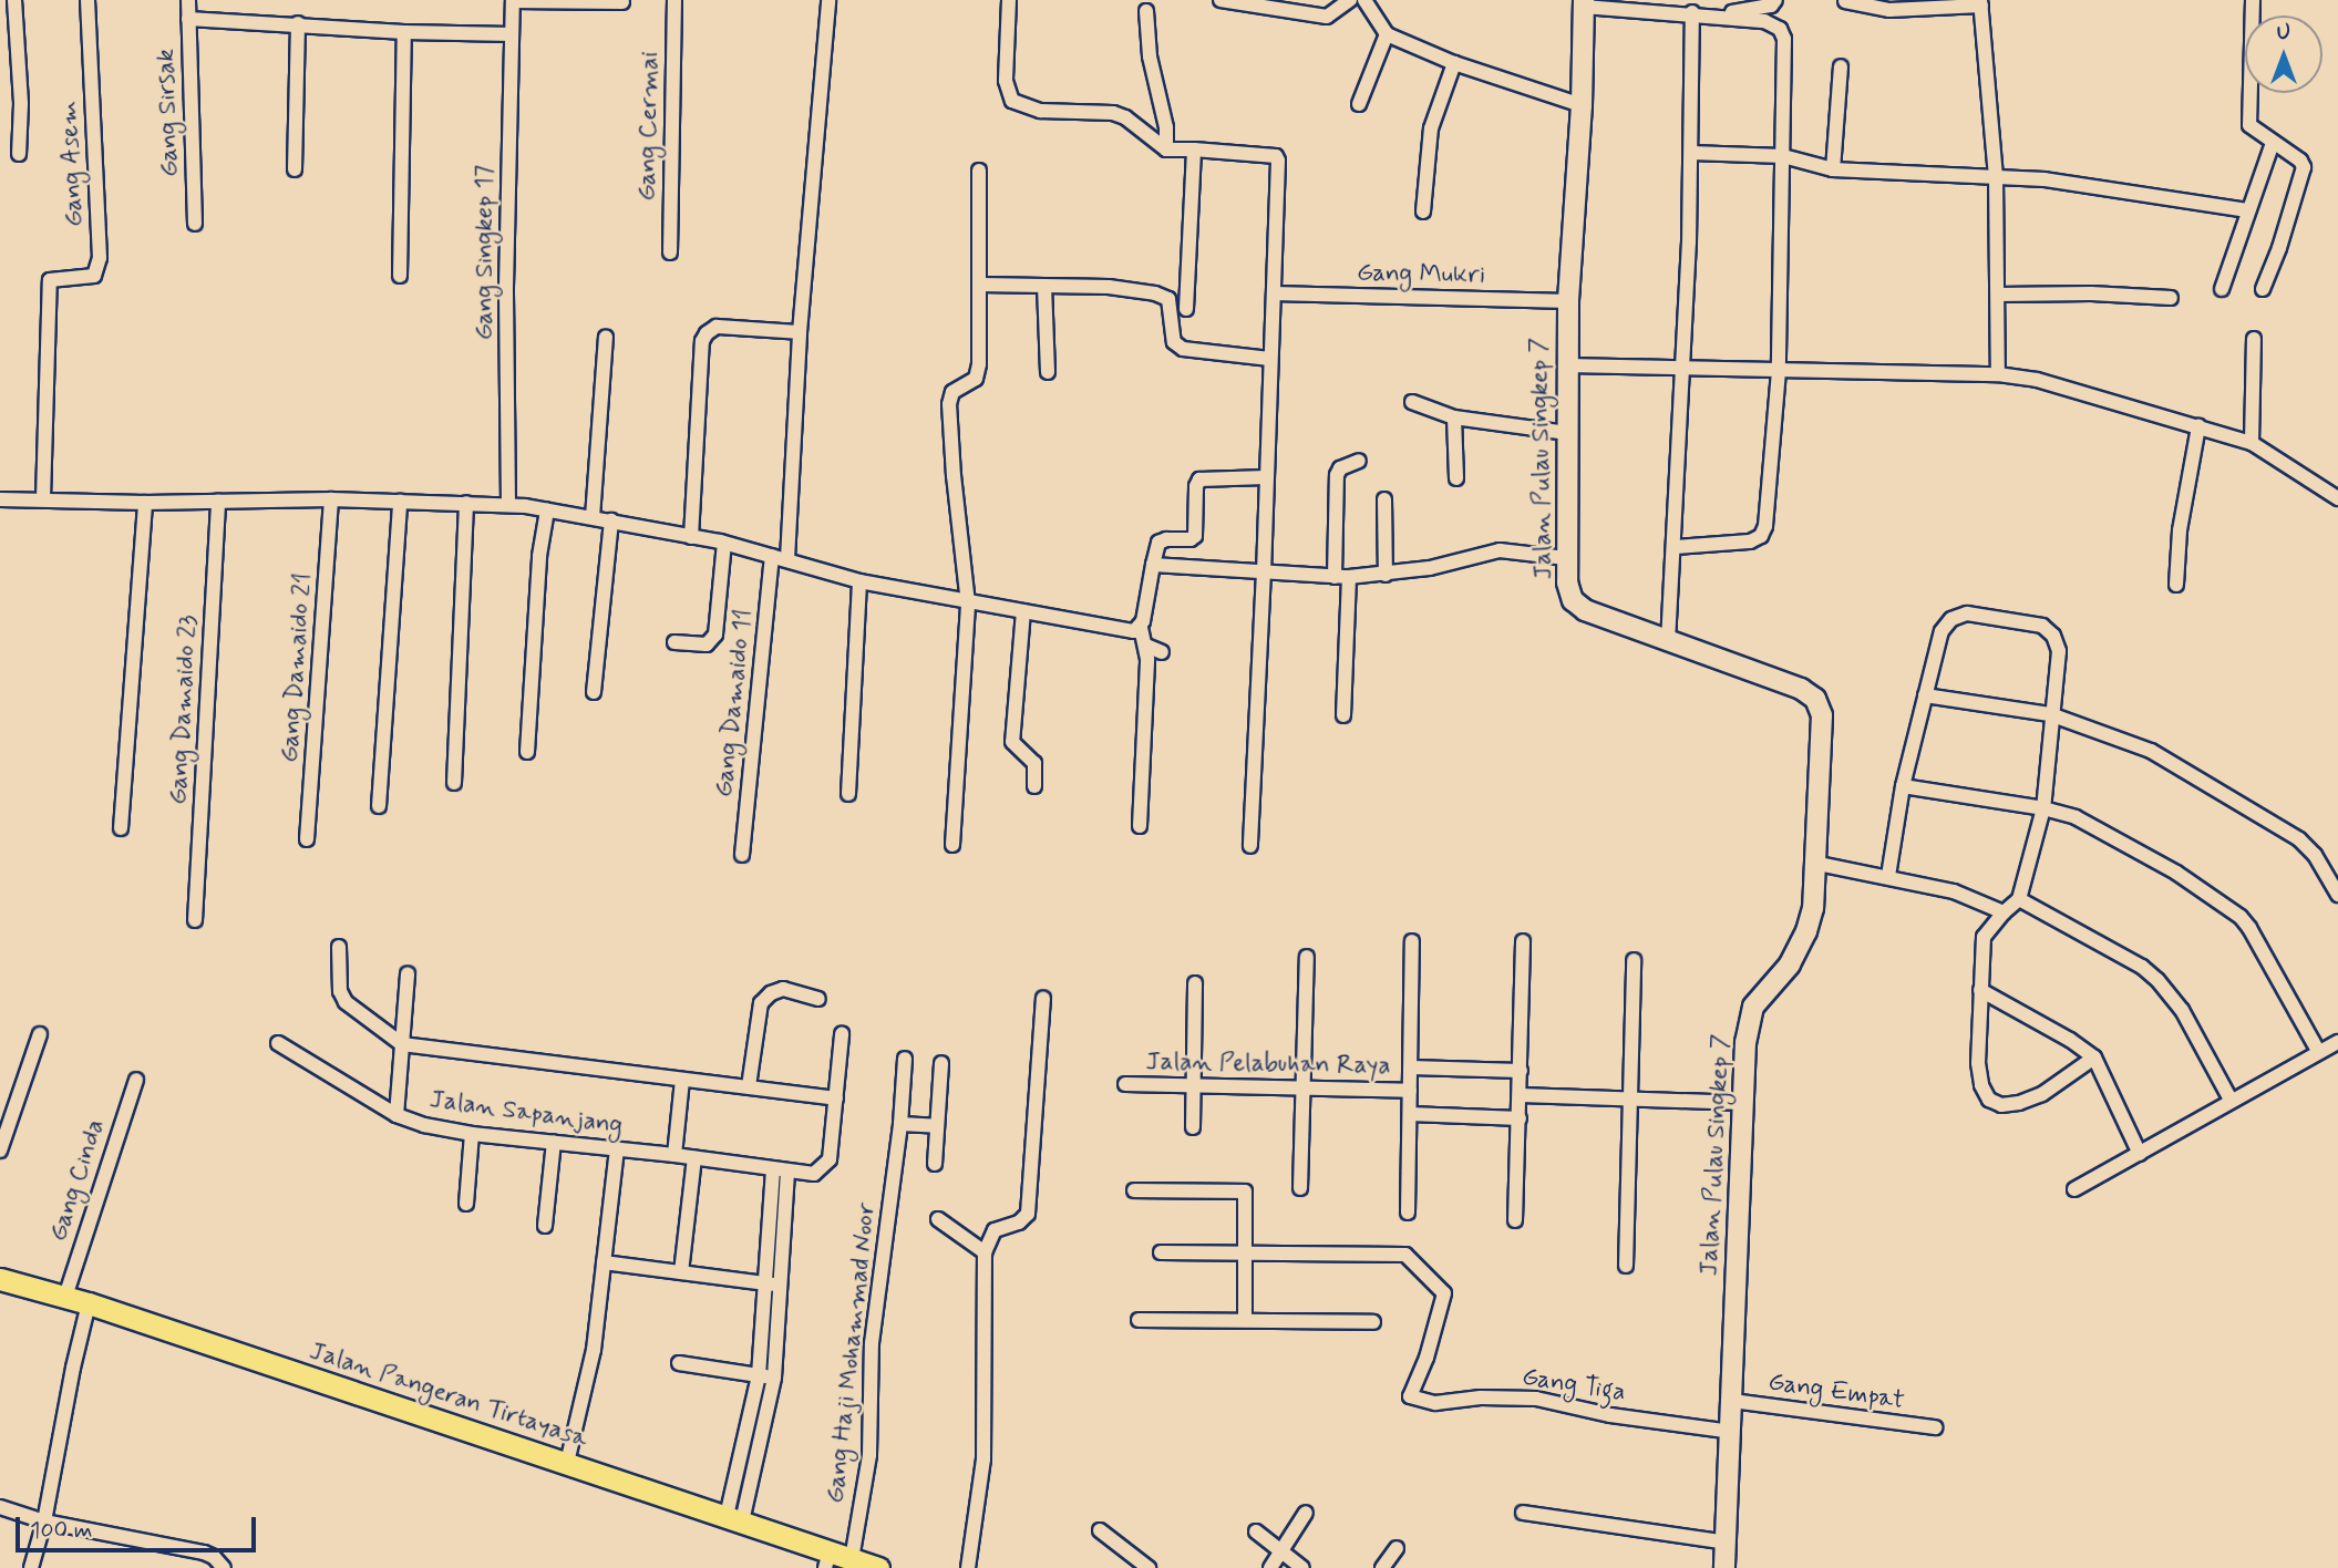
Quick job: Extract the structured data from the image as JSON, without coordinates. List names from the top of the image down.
{
  "streets": {
    "main road": ["Jalan Pangeran Tirtayasa"],
    "street": [
      "Gang Sirsak",
      "Gang Cermai",
      "Gang Asem",
      "Gang Singkep 17",
      "Gang Mukri",
      "Jalan Pulau Singkep 7",
      "Gang Damaido 21",
      "Gang Damaido 11",
      "Gang Damaido 23",
      "Jalan Pelabuhan Raya",
      "Jalan Sapanjang",
      "Gang Cinda",
      "Gang Haji Mohammad Noor",
      "Gang Tiga",
      "Gang Empat"
    ]
  },
  "crossings": [
    ["Gang Mukri", "Jalan Pulau Singkep 7"],
    ["Jalan Pulau Singkep 7", "Gang Tiga"],
    ["Jalan Pulau Singkep 7", "Gang Empat"],
    ["Gang Cinda", "Jalan Pangeran Tirtayasa"],
    ["Gang Haji Mohammad Noor", "Jalan Pangeran Tirtayasa"]
  ],
  "scale_bar": "100 m",
  "north": "top"
}
